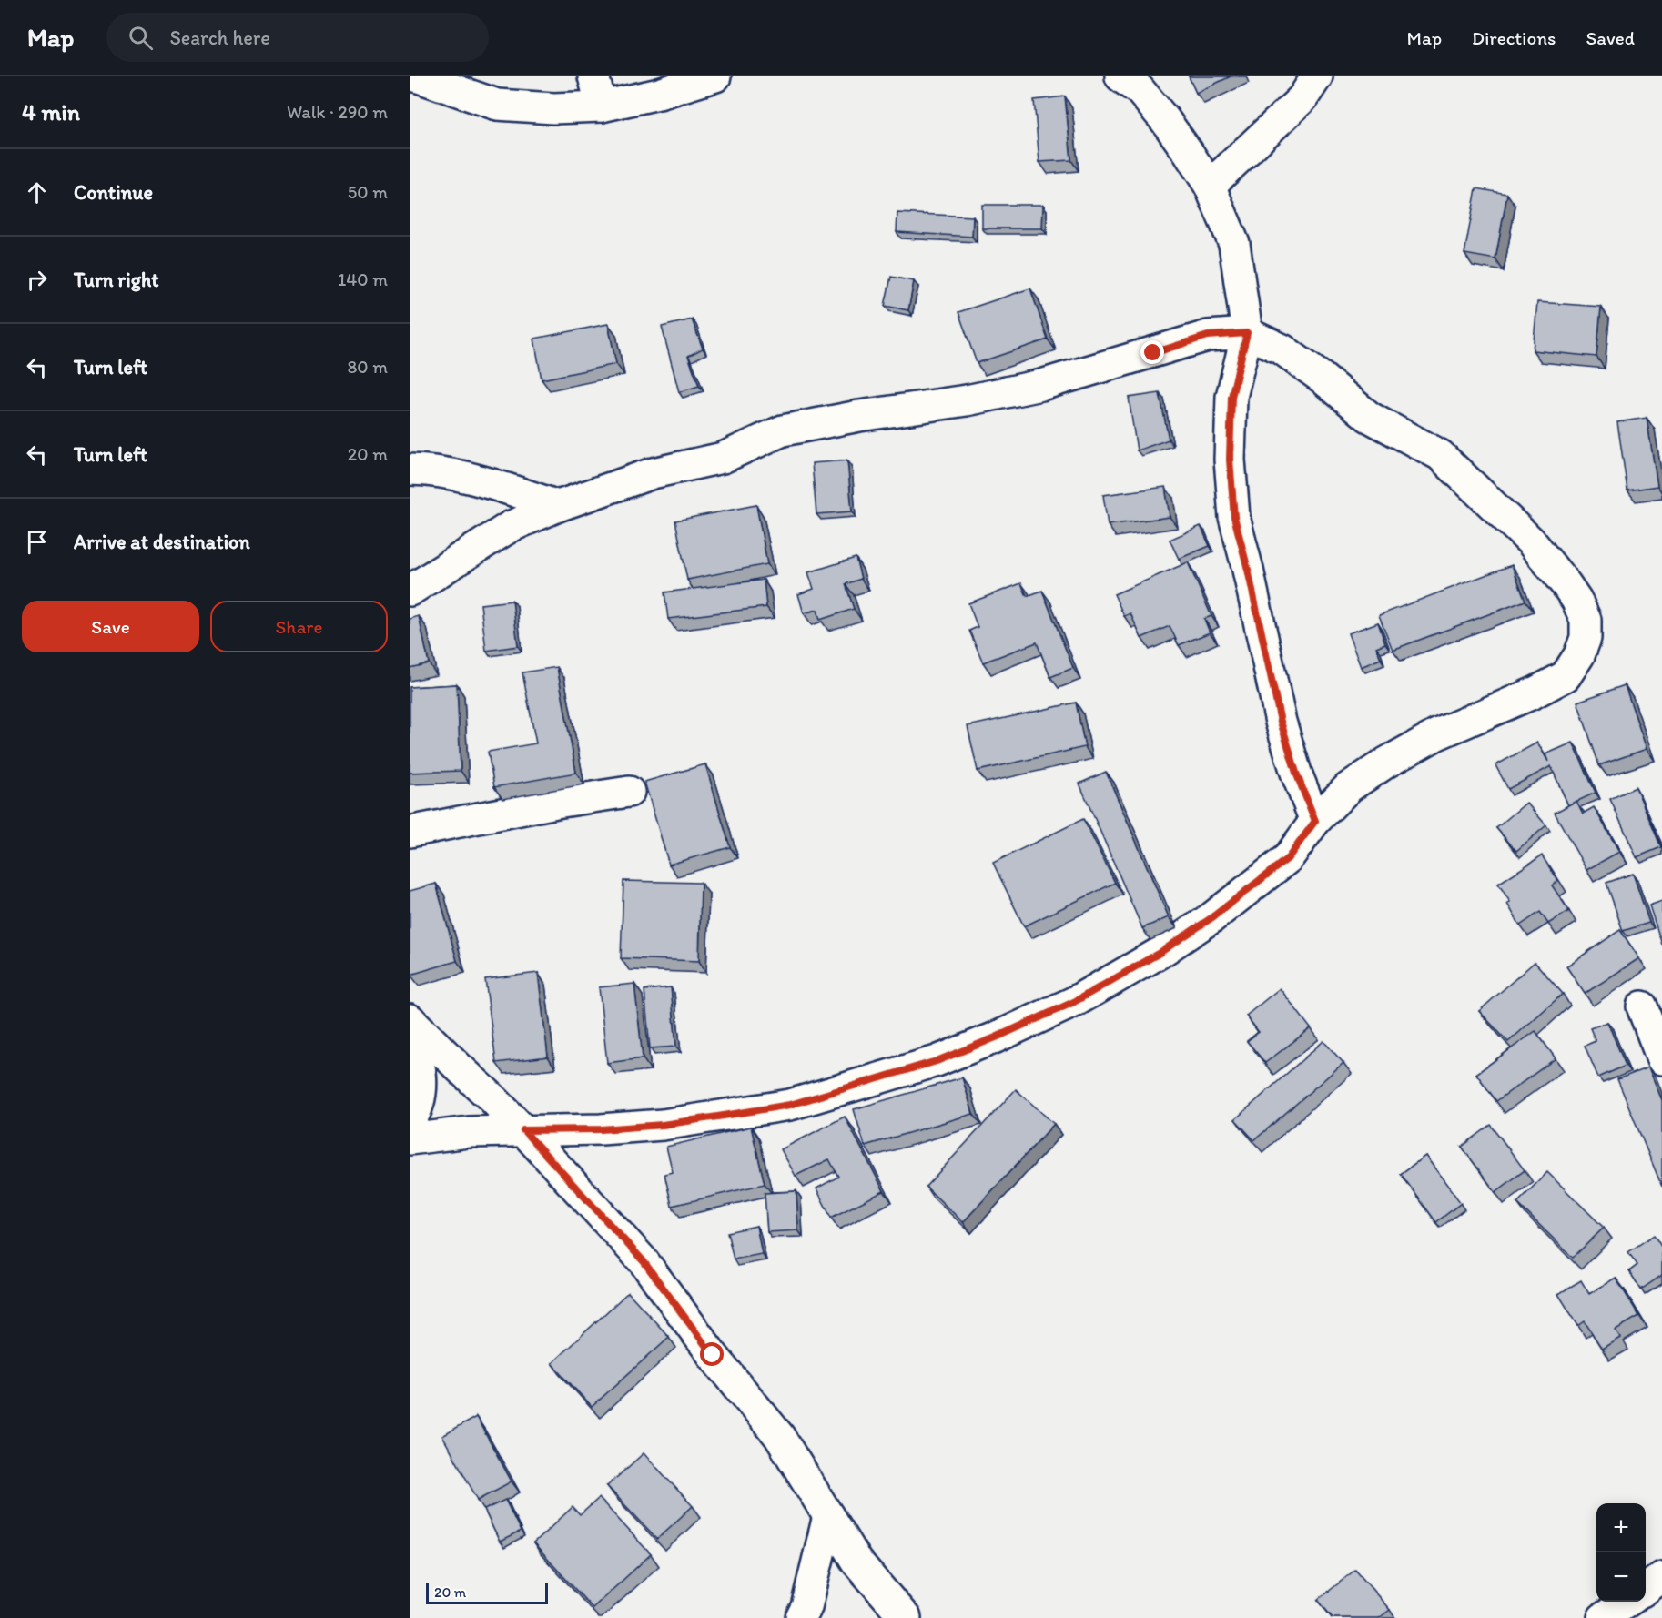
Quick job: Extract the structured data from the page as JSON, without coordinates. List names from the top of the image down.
{
  "scale_bar": "20 m",
  "page": {
    "header": "Map",
    "search": "Search here",
    "nav": ["Map", "Directions", "Saved"],
    "heading": ["4 min", "Walk · 290 m"],
    "list": [
      ["Continue", "50 m"],
      ["Turn right", "140 m"],
      ["Turn left", "80 m"],
      ["Turn left", "20 m"],
      "Arrive at destination"
    ],
    "buttons": ["Save", "Share"],
    "map_buttons": ["+", "−"],
    "scale": "20 m"
  }
}
